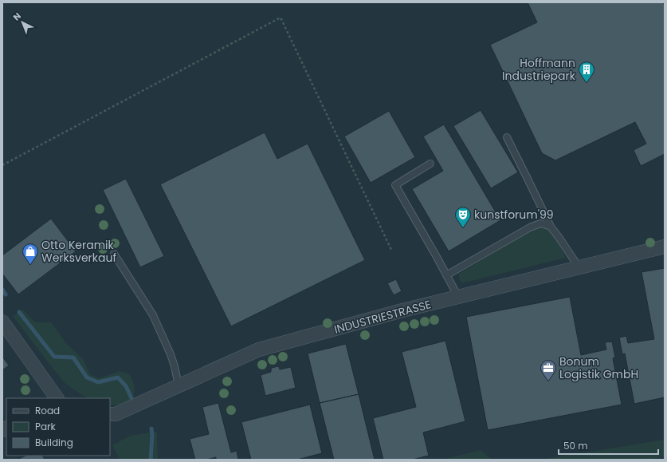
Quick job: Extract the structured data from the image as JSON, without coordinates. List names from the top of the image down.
{
  "streets": {
    "street": ["INDUSTRIESTRASSE"]
  },
  "places": {
    "building": ["Hoffmann Industriepark"],
    "theatre": ["kunstforum'99"],
    "shop": ["Otto Keramik Werksverkauf"],
    "office": ["Bonum Logistik GmbH"]
  },
  "legend": ["Road", "Park", "Building"],
  "scale_bar": "50 m",
  "north": "top left"
}
